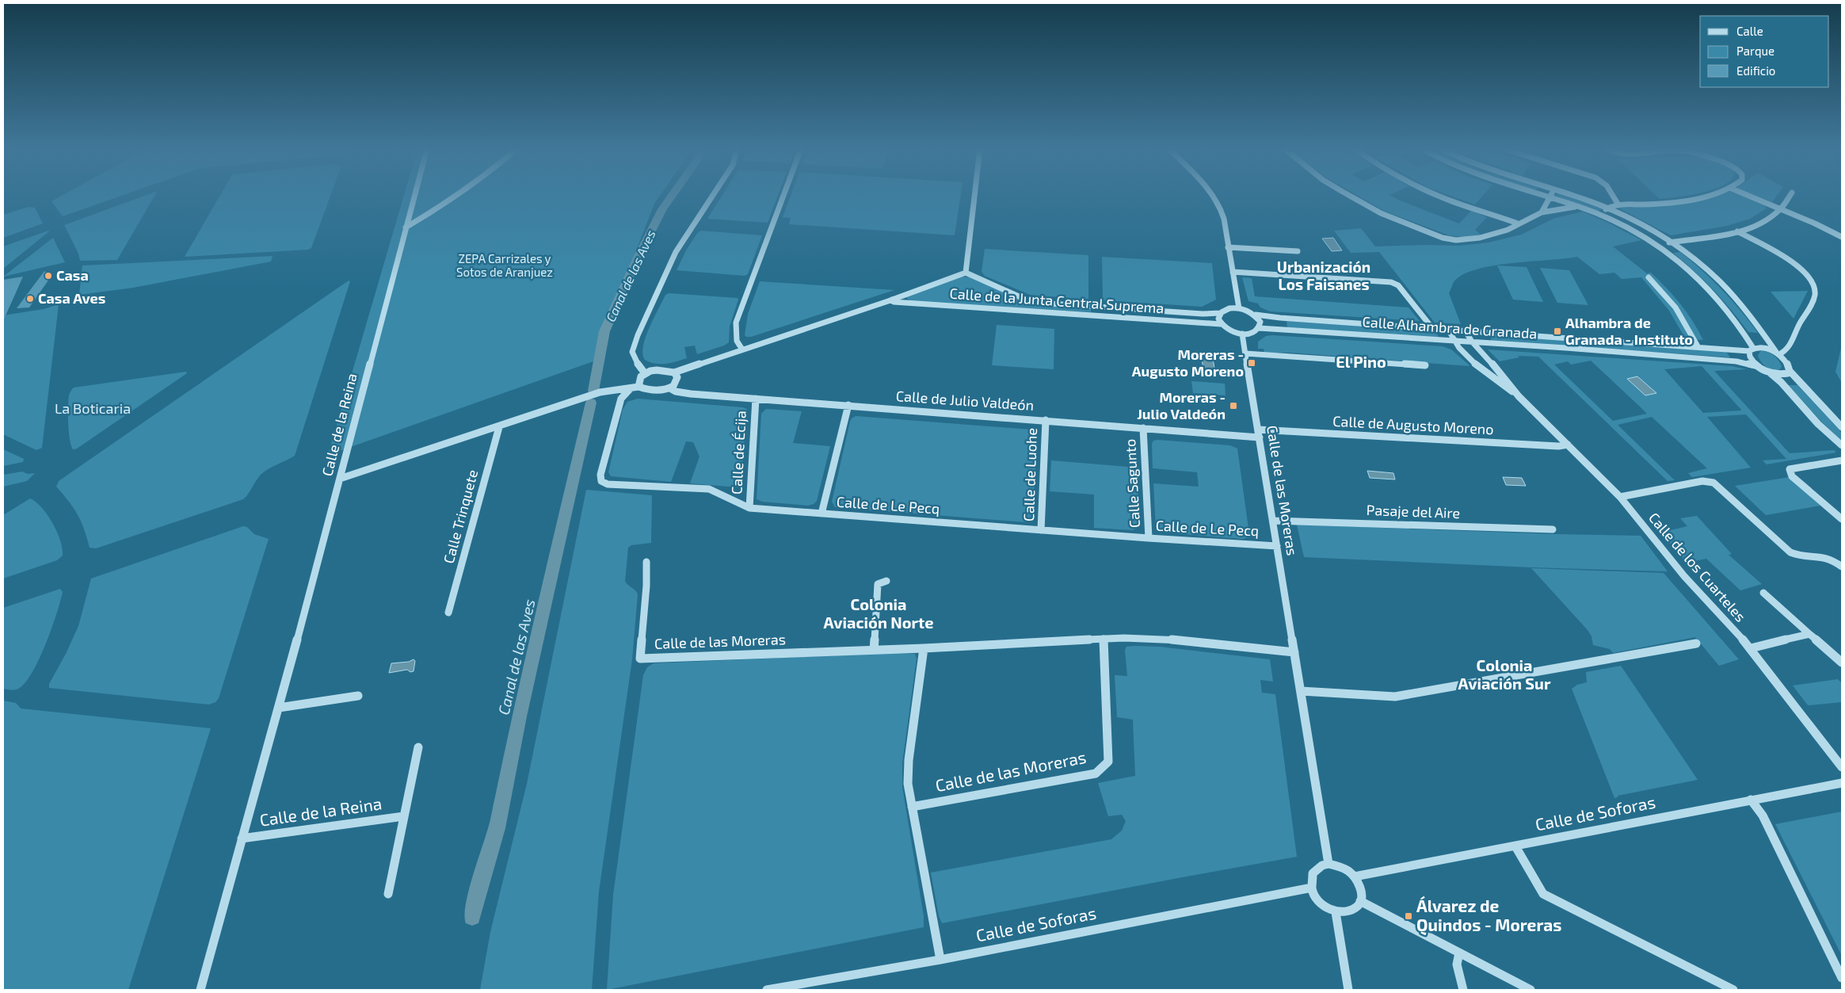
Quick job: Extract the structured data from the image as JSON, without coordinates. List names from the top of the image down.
{
  "streets": {
    "street": [
      "Calle de la Junta Central Suprema",
      "Calle Alhambra de Granada",
      "Calle de Julio Valdeón",
      "Calle de la Reina",
      "Calle de Augusto Moreno",
      "Calle de Écija",
      "Calle de Luohe",
      "Calle Sagunto",
      "Calle de las Moreras",
      "Calle de Le Pecq",
      "Pasaje del Aire",
      "Calle Trinquete",
      "Calle de los Cuarteles",
      "Calle de Soforas"
    ]
  },
  "crossings": [
    ["Calle de la Junta Central Suprema", "Calle Alhambra de Granada"],
    ["Calle de la Junta Central Suprema", "Calle de las Moreras"],
    ["Calle Alhambra de Granada", "Calle de las Moreras"],
    ["Calle Alhambra de Granada", "Calle de los Cuarteles"],
    ["Calle de Julio Valdeón", "Calle de Augusto Moreno"],
    ["Calle de Julio Valdeón", "Calle de Écija"],
    ["Calle de Julio Valdeón", "Calle de Luohe"],
    ["Calle de Julio Valdeón", "Calle Sagunto"],
    ["Calle de Julio Valdeón", "Calle de las Moreras"],
    ["Calle de Augusto Moreno", "Calle de las Moreras"],
    ["Calle de Augusto Moreno", "Calle de los Cuarteles"],
    ["Calle de Écija", "Calle de Le Pecq"],
    ["Calle de Luohe", "Calle de Le Pecq"],
    ["Calle Sagunto", "Calle de Le Pecq"],
    ["Calle de las Moreras", "Calle de Le Pecq"],
    ["Calle de las Moreras", "Pasaje del Aire"],
    ["Calle de las Moreras", "Calle de Soforas"]
  ],
  "districts": [
    "Urbanización Los Faisanes",
    "El Pino",
    "Colonia Aviación Norte",
    "Colonia Aviación Sur"
  ],
  "water": ["Canal de las Aves"],
  "parks": ["ZEPA Carrizales y Sotos de Aranjuez", "La Boticaria"],
  "places": {
    "other": ["Casa", "Casa Aves"],
    "transit": [
      "Alhambra de Granada - Instituto",
      "Moreras - Augusto Moreno",
      "Moreras - Julio Valdeón",
      "Álvarez de Quindos - Moreras"
    ]
  },
  "legend": ["Calle", "Parque", "Edificio"]
}
